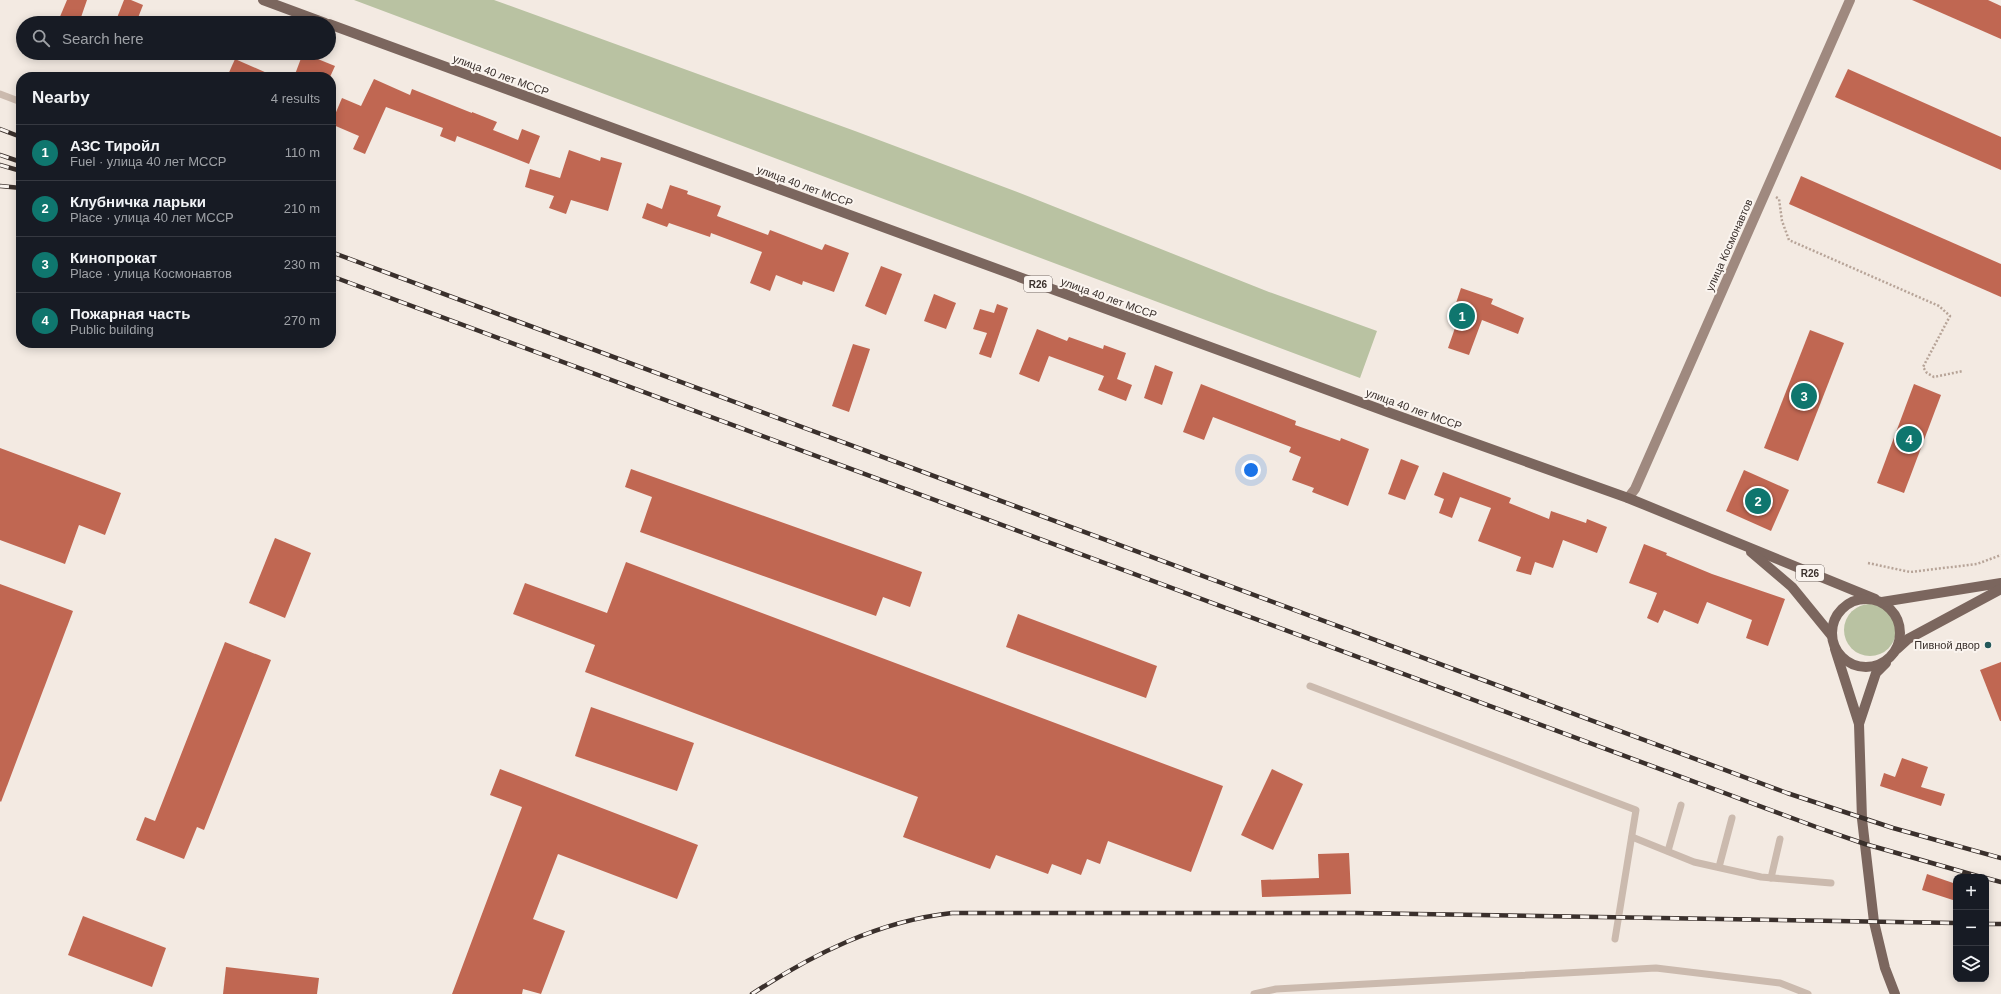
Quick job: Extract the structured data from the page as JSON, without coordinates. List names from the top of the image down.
{
  "streets": {
    "main road": ["улица 40 лет МССР", "R26"],
    "street": ["улица Космонавтов"]
  },
  "crossings": [
    ["улица 40 лет МССР", "улица Космонавтов"]
  ],
  "places": ["Пивной двор"],
  "page": {
    "search": "Search here",
    "heading": ["Nearby", "4 results"],
    "list": [
      {
        "mark": "1",
        "name": "АЗС Тиройл",
        "note": "Fuel · улица 40 лет МССР",
        "value": "110 m"
      },
      {
        "mark": "2",
        "name": "Клубничка ларьки",
        "note": "Place · улица 40 лет МССР",
        "value": "210 m"
      },
      {
        "mark": "3",
        "name": "Кинопрокат",
        "note": "Place · улица Космонавтов",
        "value": "230 m"
      },
      {
        "mark": "4",
        "name": "Пожарная часть",
        "note": "Public building",
        "value": "270 m"
      }
    ],
    "pins": [
      "1",
      "3",
      "4",
      "2"
    ],
    "map_buttons": ["+", "−"]
  }
}
